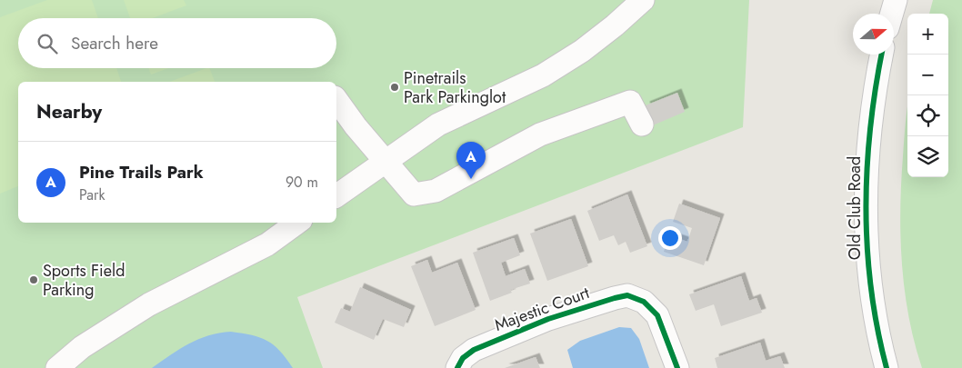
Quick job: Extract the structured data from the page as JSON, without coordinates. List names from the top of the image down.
{
  "streets": {
    "street": ["Old Club Road", "Majestic Court"]
  },
  "places": ["Pinetrails Park Parkinglot", "Sports Field Parking"],
  "north": "right",
  "page": {
    "map_buttons": ["+", "−"],
    "search": "Search here",
    "heading": "Nearby",
    "list": [
      {
        "mark": "A",
        "name": "Pine Trails Park",
        "note": "Park",
        "value": "90 m"
      }
    ],
    "pins": "A"
  }
}
